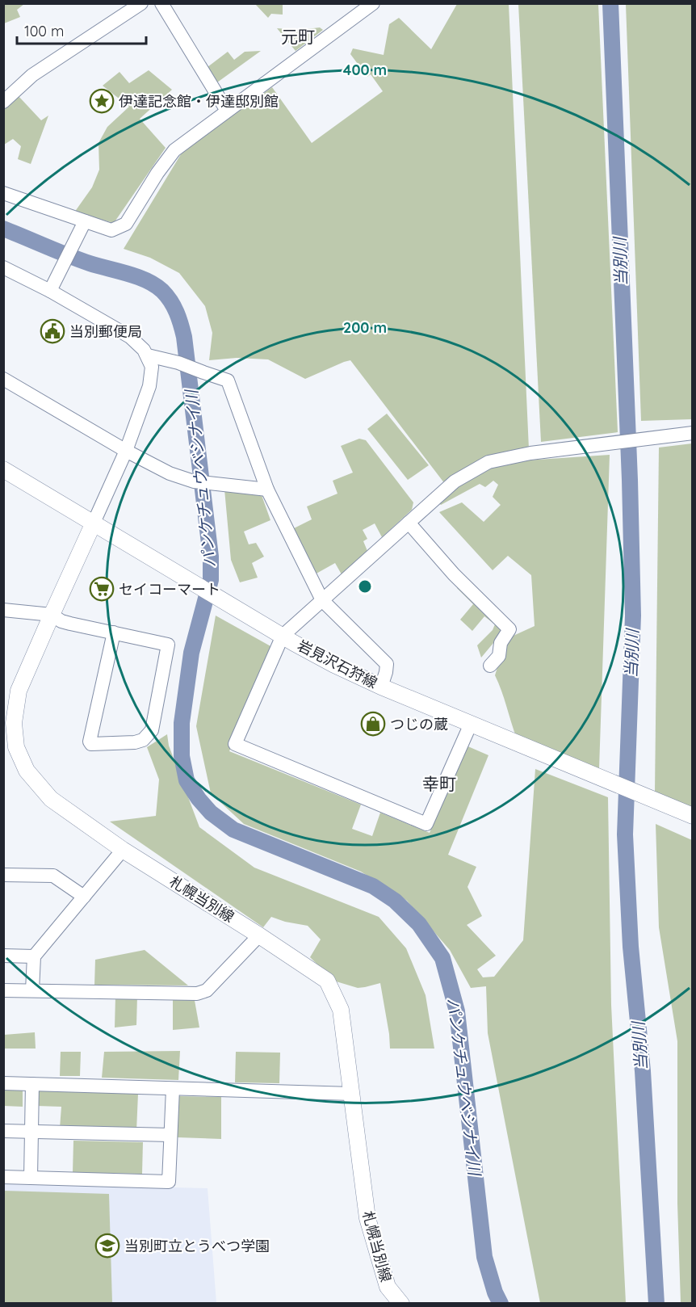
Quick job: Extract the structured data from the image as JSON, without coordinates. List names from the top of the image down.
{
  "streets": {
    "main road": ["岩見沢石狩線", "札幌当別線"]
  },
  "crossings": [
    ["岩見沢石狩線", "札幌当別線"]
  ],
  "districts": ["元町", "幸町"],
  "water": ["当別川", "パンケチュウベシナイ川"],
  "places": {
    "place": ["伊達記念館・伊達邸別館"],
    "public building": ["当別郵便局"],
    "supermarket": ["セイコーマート"],
    "shop": ["つじの蔵"],
    "school or university": ["当別町立とうべつ学園"]
  },
  "scale_bar": "100 m",
  "rings": ["400 m", "200 m"]
}
